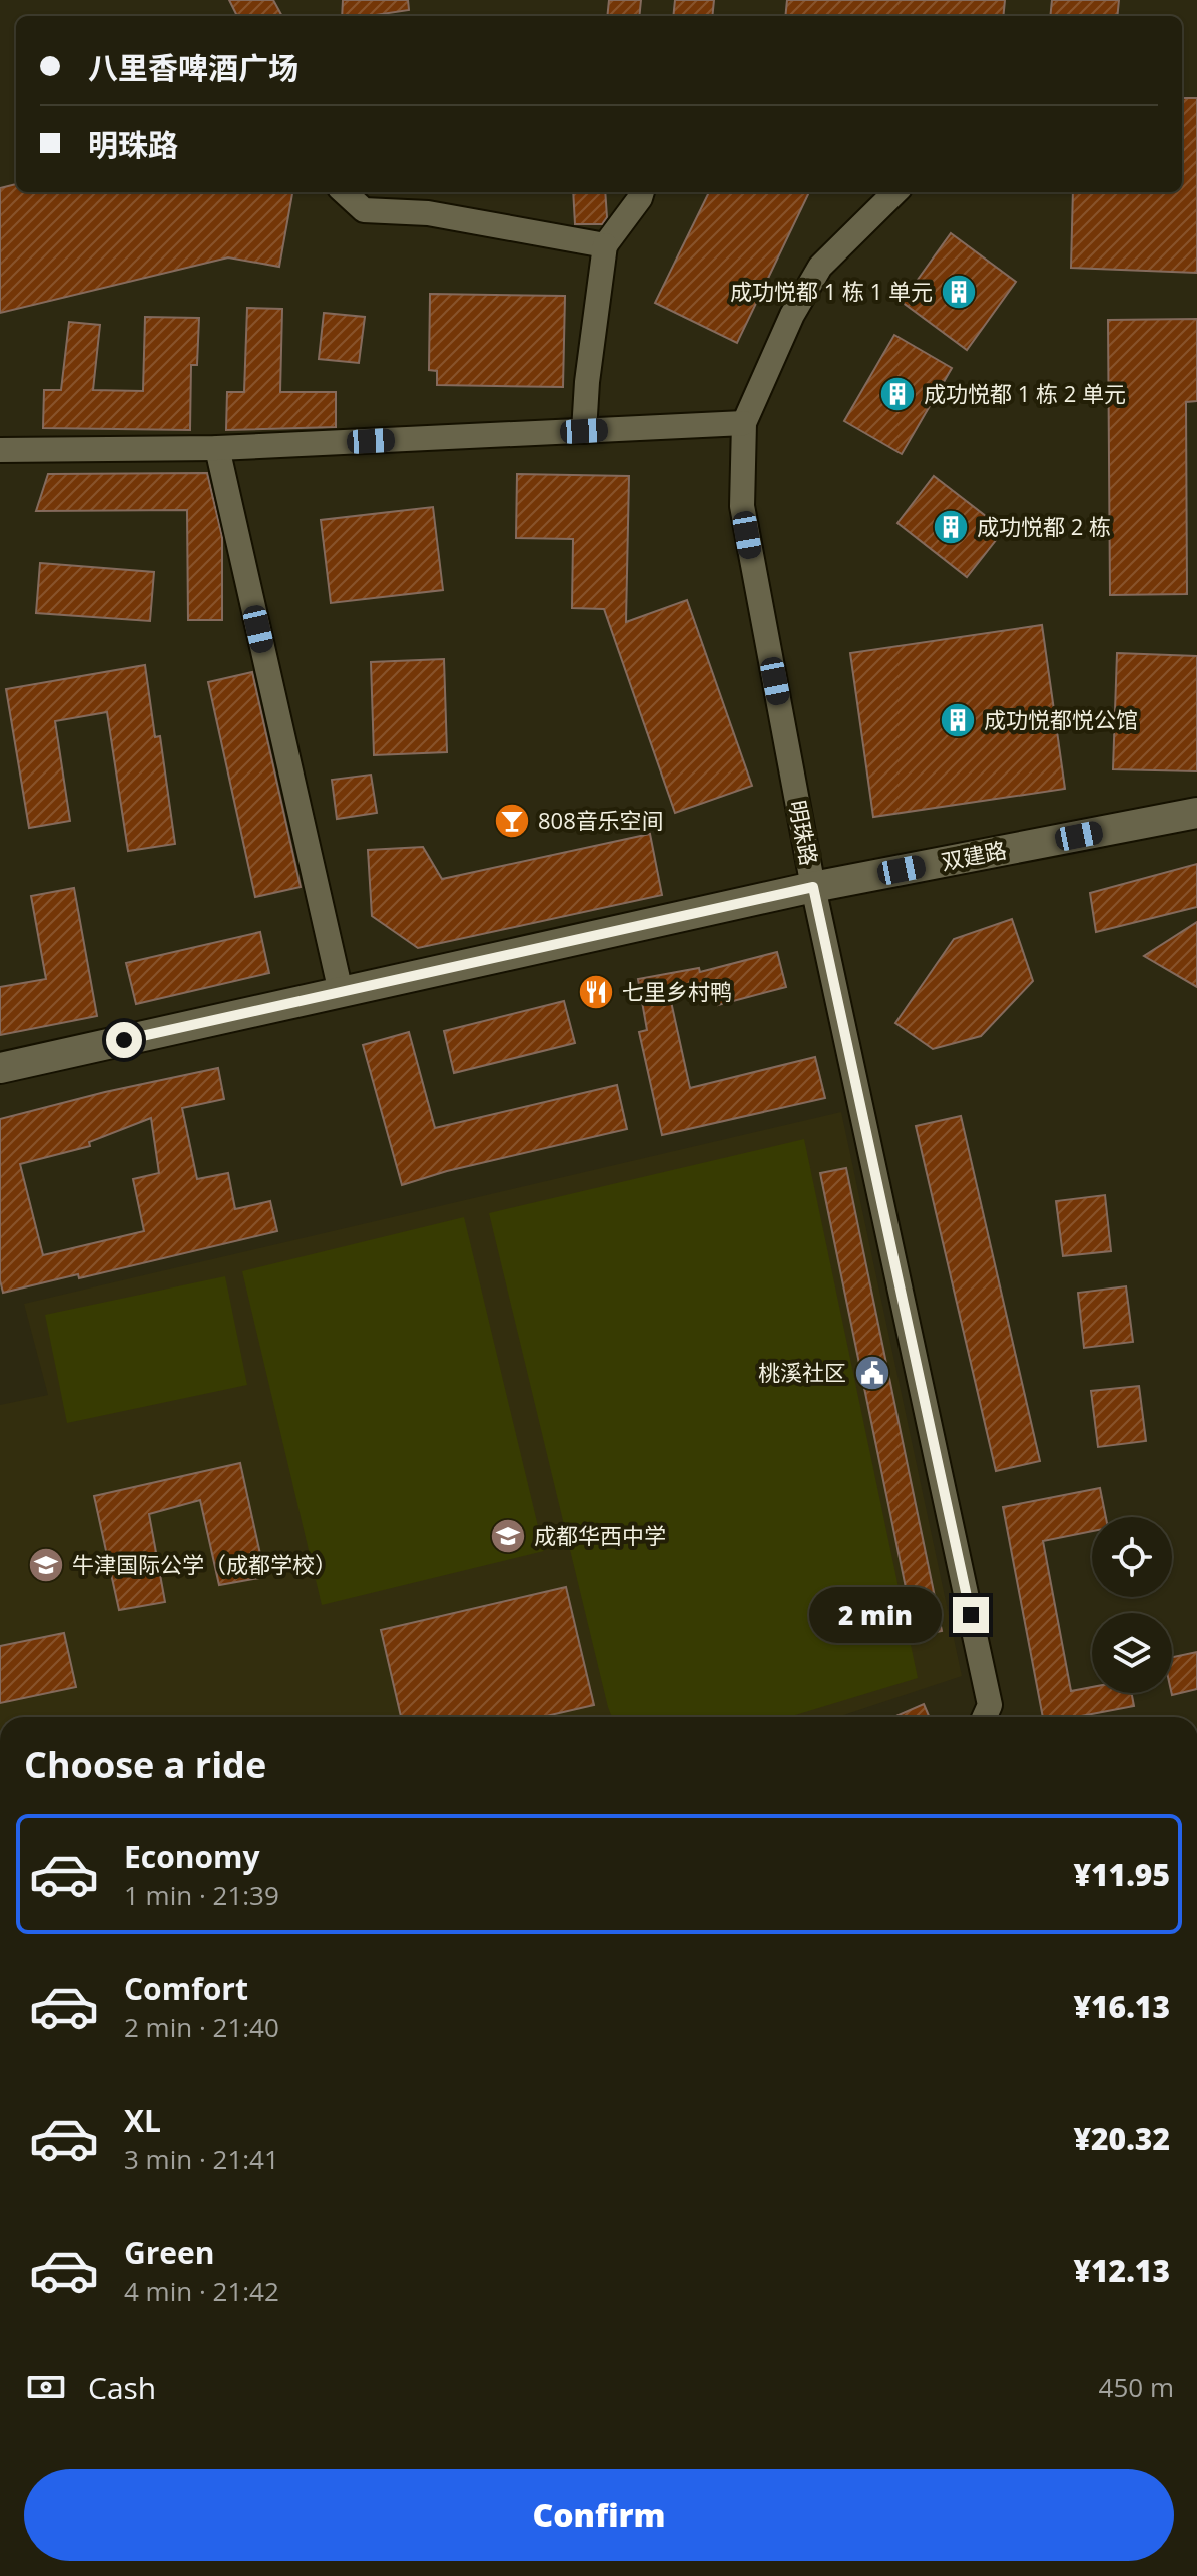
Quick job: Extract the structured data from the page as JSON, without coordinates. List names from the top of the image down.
{
  "streets": {
    "street": ["明珠路", "双建路"]
  },
  "crossings": [
    ["明珠路", "双建路"]
  ],
  "places": {
    "building": [
      "成功悦都 1 栋 1 单元",
      "成功悦都 1 栋 2 单元",
      "成功悦都 2 栋",
      "成功悦都悦公馆"
    ],
    "bar": ["808音乐空间"],
    "restaurant": ["七里乡村鸭"],
    "public building": ["桃溪社区"],
    "school or university": ["成都华西中学", "牛津国际公学（成都学校）"]
  },
  "page": {
    "banner": ["八里香啤酒广场", "明珠路"],
    "bubble": "2 min",
    "heading": "Choose a ride",
    "list": [
      {
        "name": "Economy",
        "note": "1 min · 21:39",
        "value": "¥11.95"
      },
      {
        "name": "Comfort",
        "note": "2 min · 21:40",
        "value": "¥16.13"
      },
      {
        "name": "XL",
        "note": "3 min · 21:41",
        "value": "¥20.32"
      },
      {
        "name": "Green",
        "note": "4 min · 21:42",
        "value": "¥12.13"
      }
    ],
    "pay": ["Cash", "450 m"],
    "buttons": "Confirm"
  }
}
